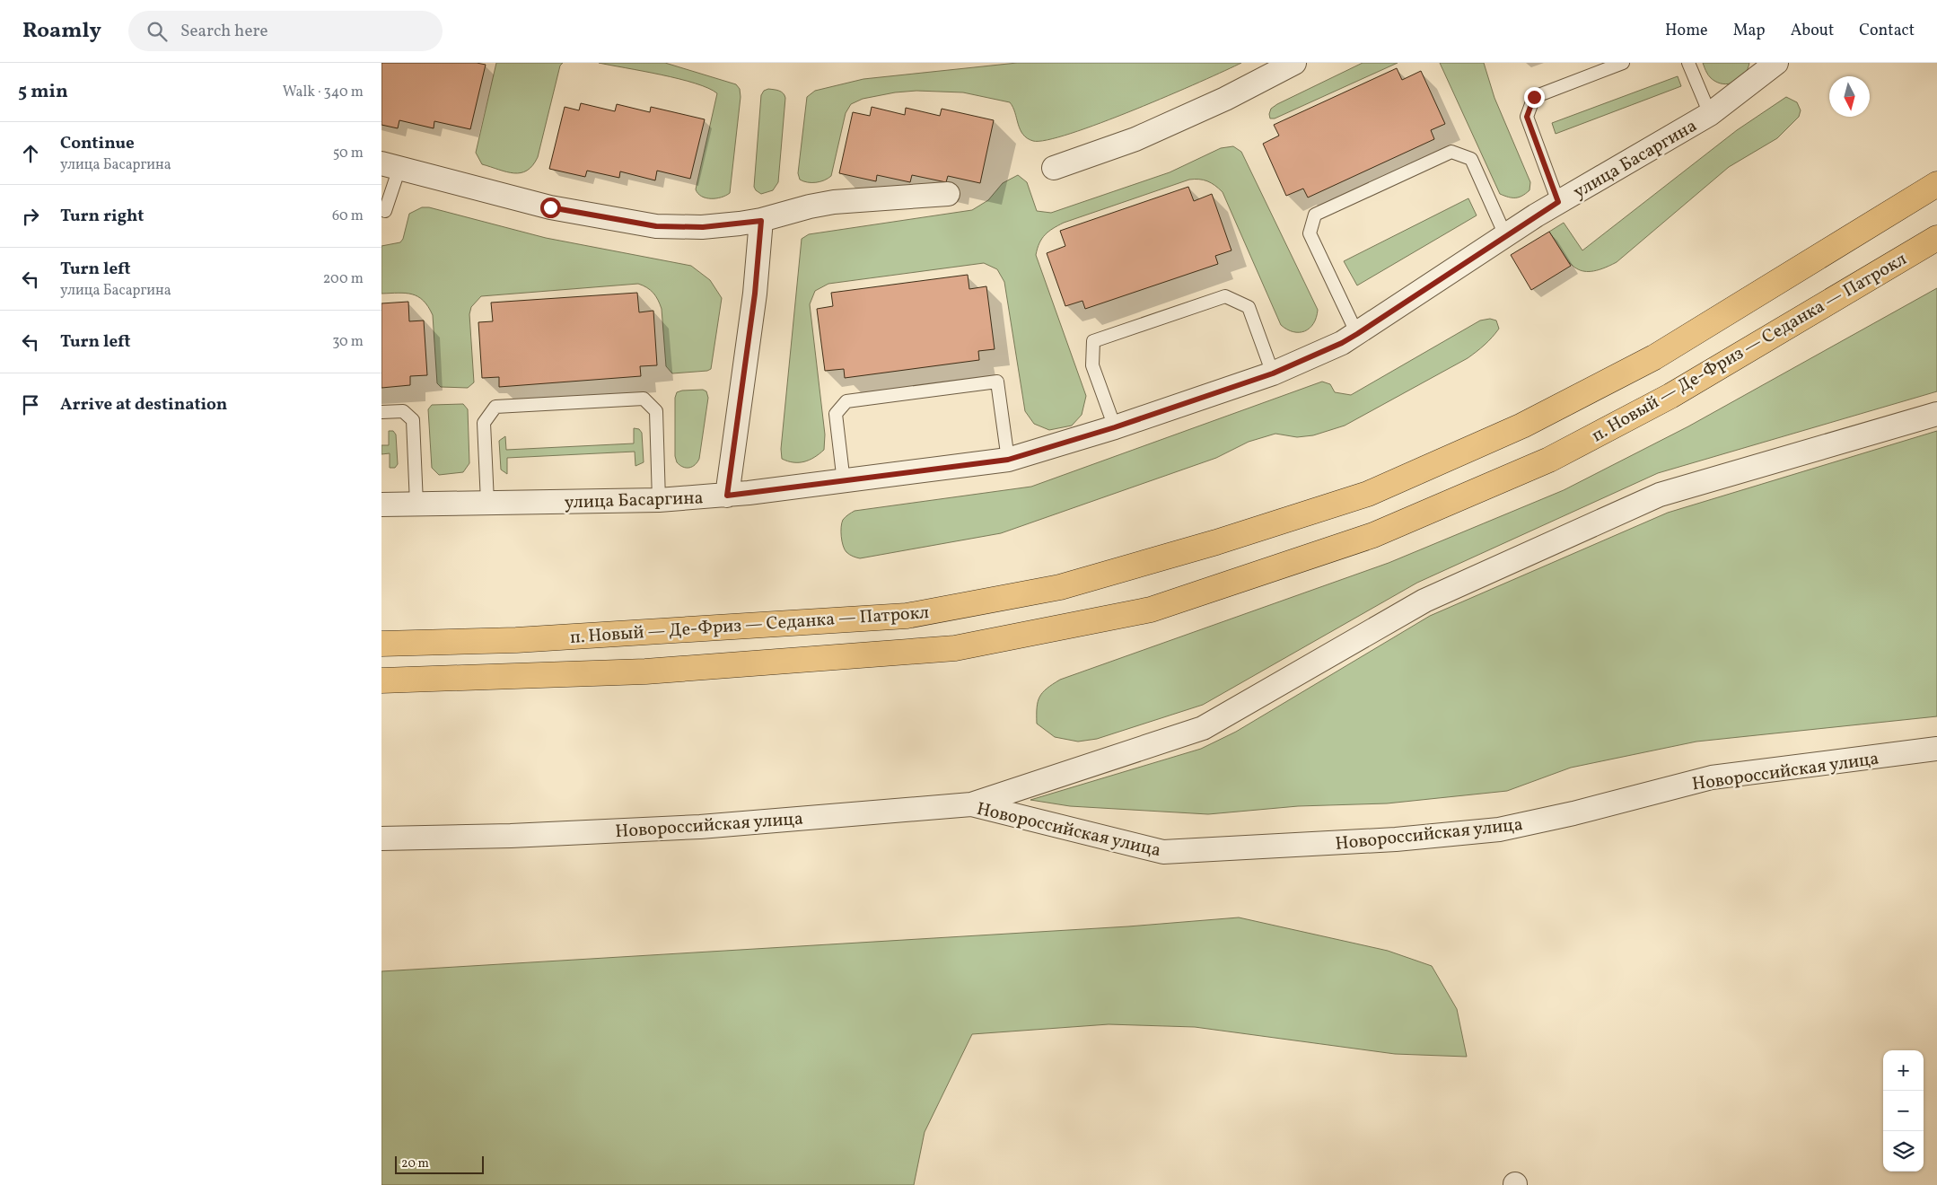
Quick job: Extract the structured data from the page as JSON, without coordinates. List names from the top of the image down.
{
  "streets": {
    "highway": ["п. Новый — Де-Фриз — Седанка — Патрокл"],
    "street": ["улица Басаргина", "Новороссийская улица"]
  },
  "scale_bar": "20 m",
  "north": "bottom",
  "page": {
    "header": "Roamly",
    "search": "Search here",
    "nav": [
      "Home",
      "Map",
      "About",
      "Contact"
    ],
    "heading": ["5 min", "Walk · 340 m"],
    "list": [
      ["Continue", "улица Басаргина", "50 m"],
      ["Turn right", "60 m"],
      ["Turn left", "улица Басаргина", "200 m"],
      ["Turn left", "30 m"],
      "Arrive at destination"
    ],
    "map_buttons": ["+", "−"],
    "scale": "20 m"
  }
}
